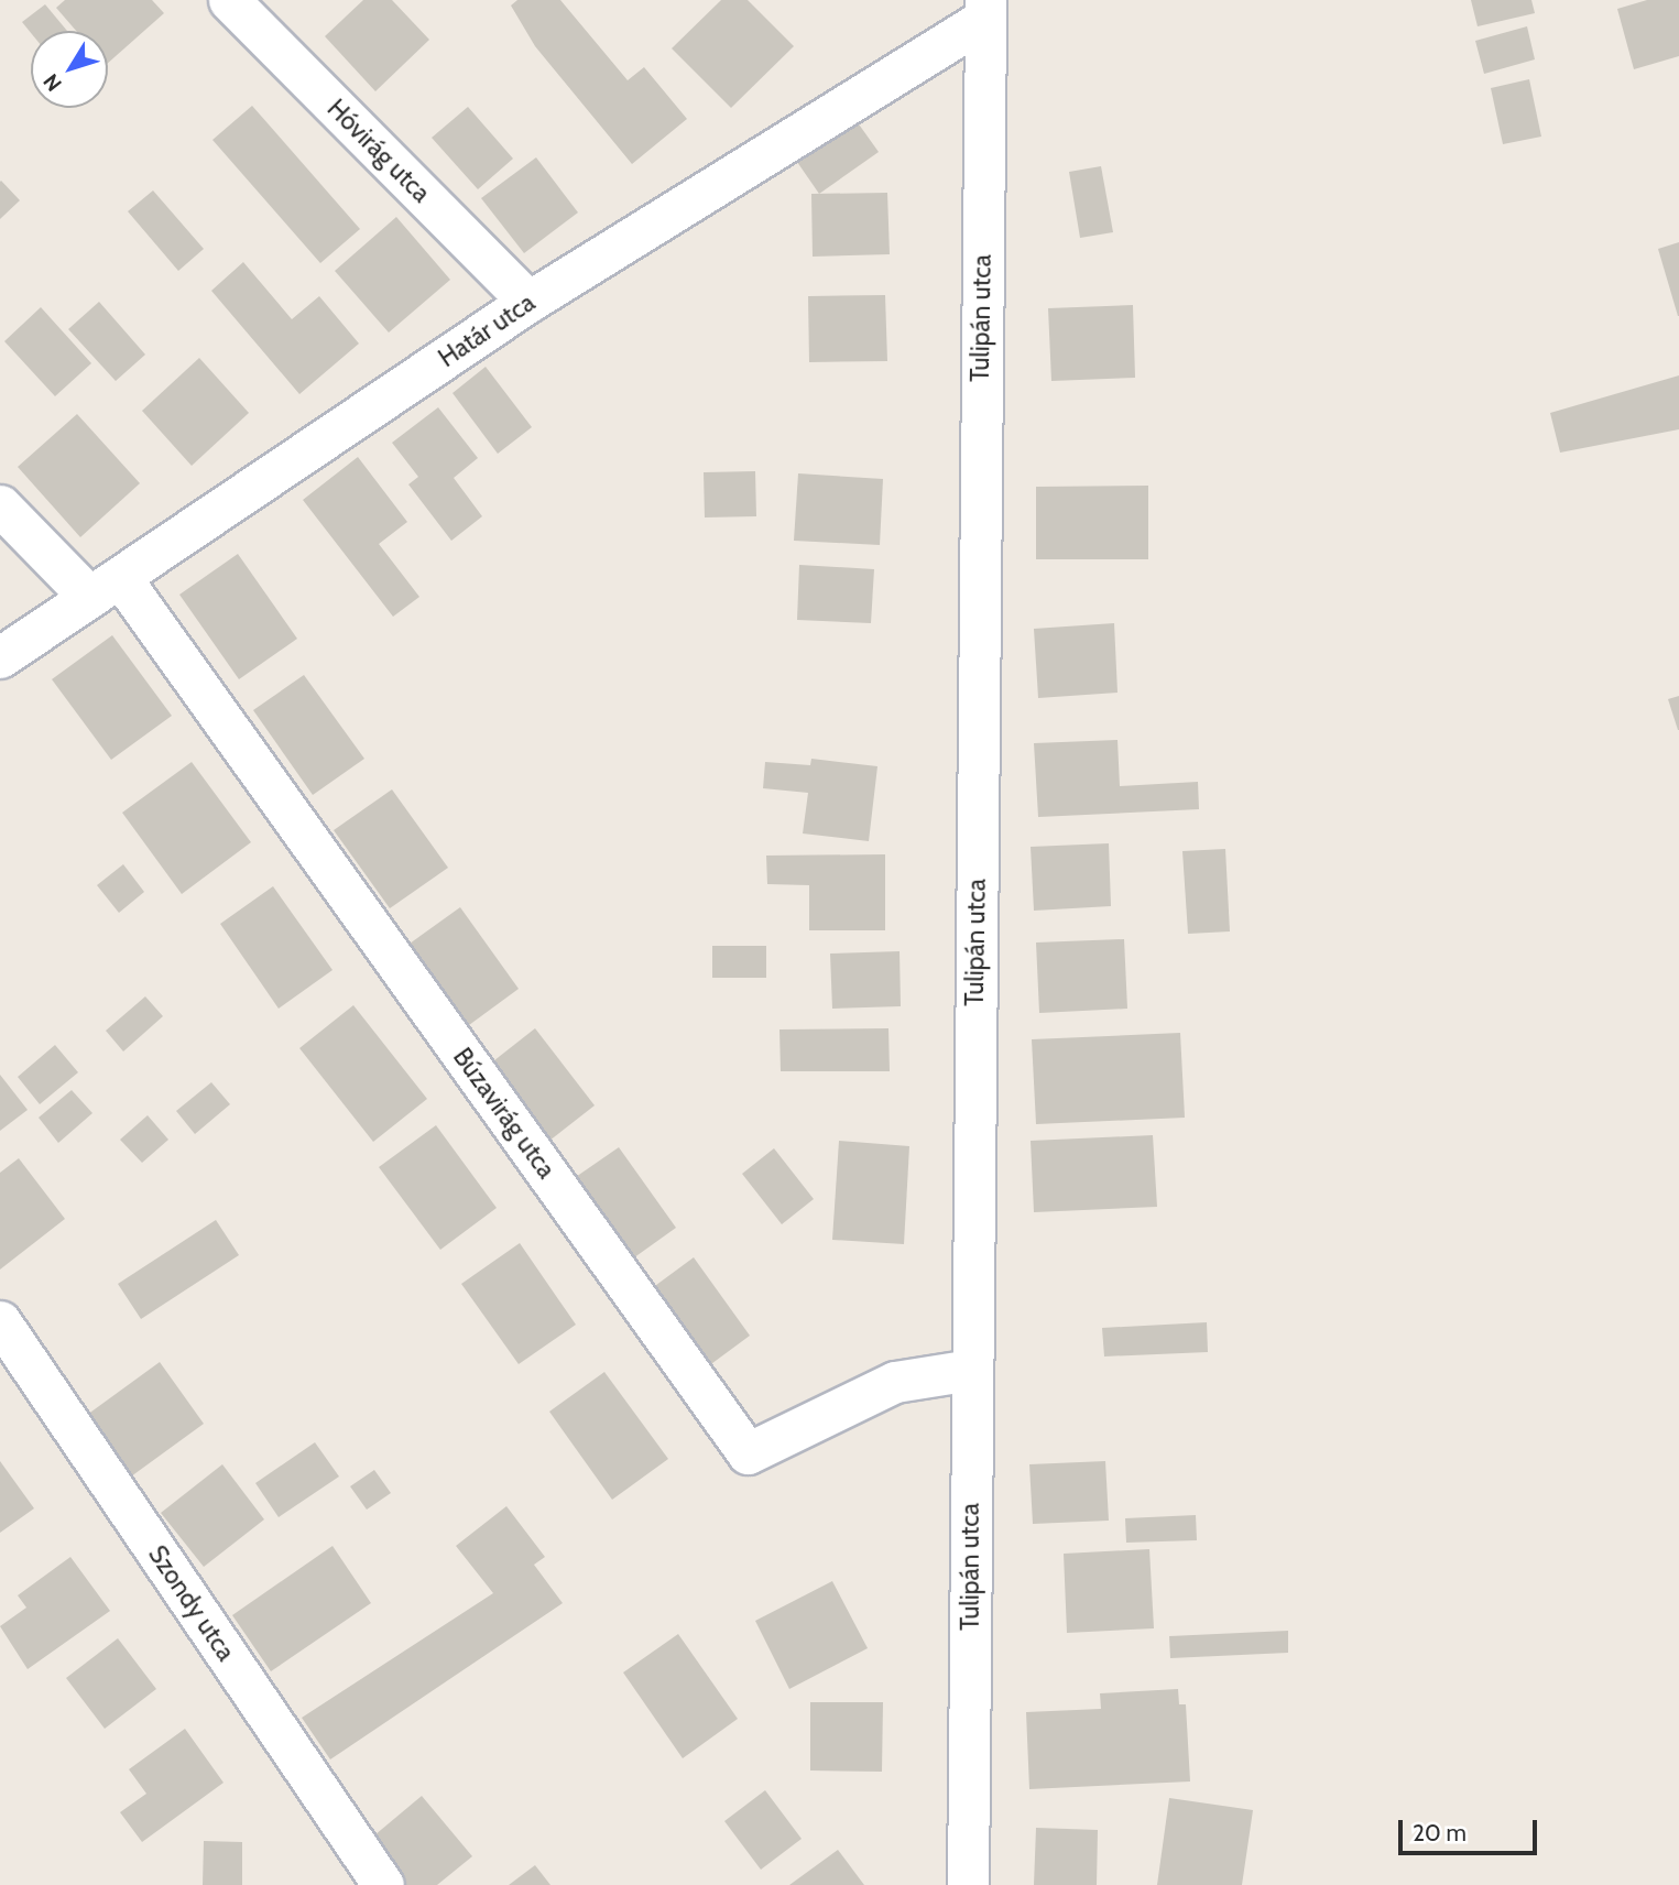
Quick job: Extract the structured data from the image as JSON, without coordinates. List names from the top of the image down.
{
  "streets": {
    "street": [
      "Hóvirág utca",
      "Tulipán utca",
      "Határ utca",
      "Búzavirág utca",
      "Szondy utca"
    ]
  },
  "crossings": [
    ["Hóvirág utca", "Határ utca"],
    ["Tulipán utca", "Határ utca"],
    ["Tulipán utca", "Búzavirág utca"],
    ["Határ utca", "Búzavirág utca"]
  ],
  "scale_bar": "20 m",
  "north": "bottom left"
}
